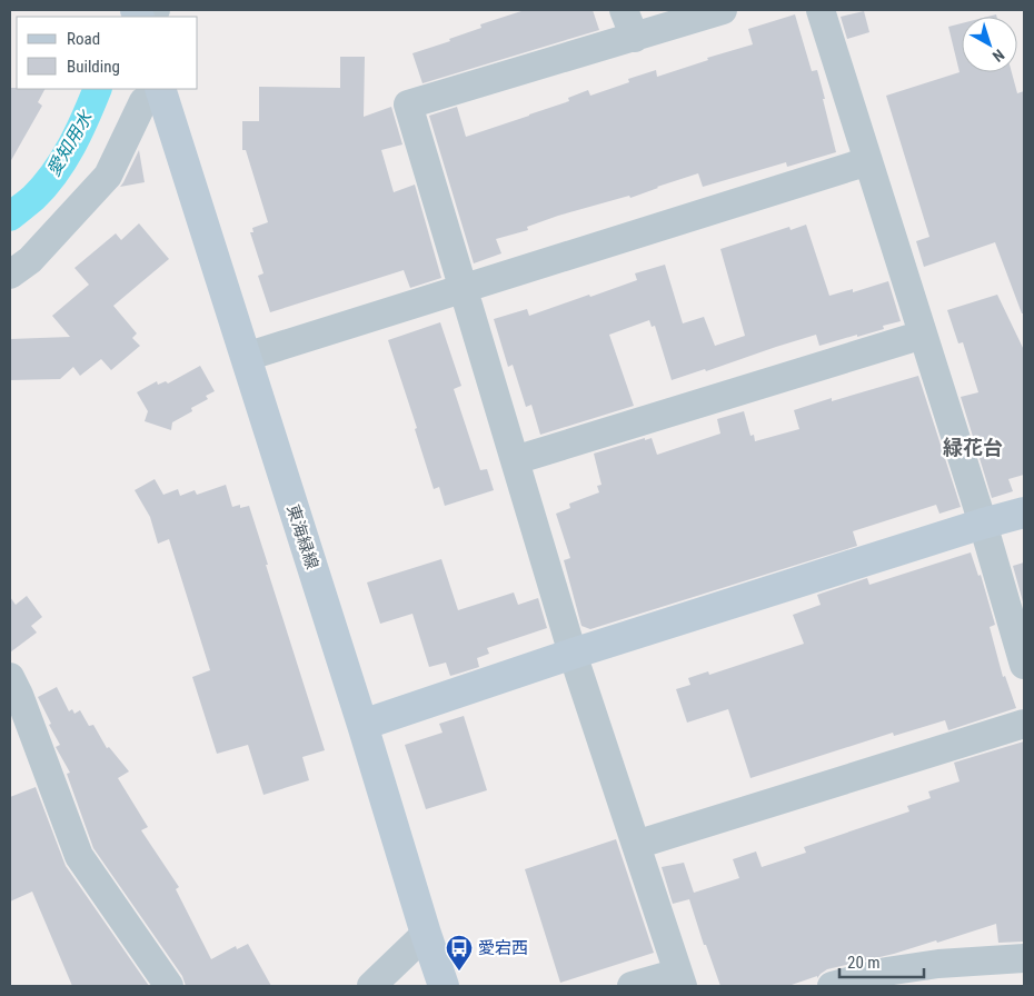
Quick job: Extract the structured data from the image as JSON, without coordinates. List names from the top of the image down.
{
  "streets": {
    "main road": ["東海緑線"]
  },
  "districts": ["緑花台"],
  "water": ["愛知用水"],
  "places": {
    "bus stop": ["愛宕西"]
  },
  "legend": ["Road", "Building"],
  "scale_bar": "20 m",
  "north": "bottom right"
}
